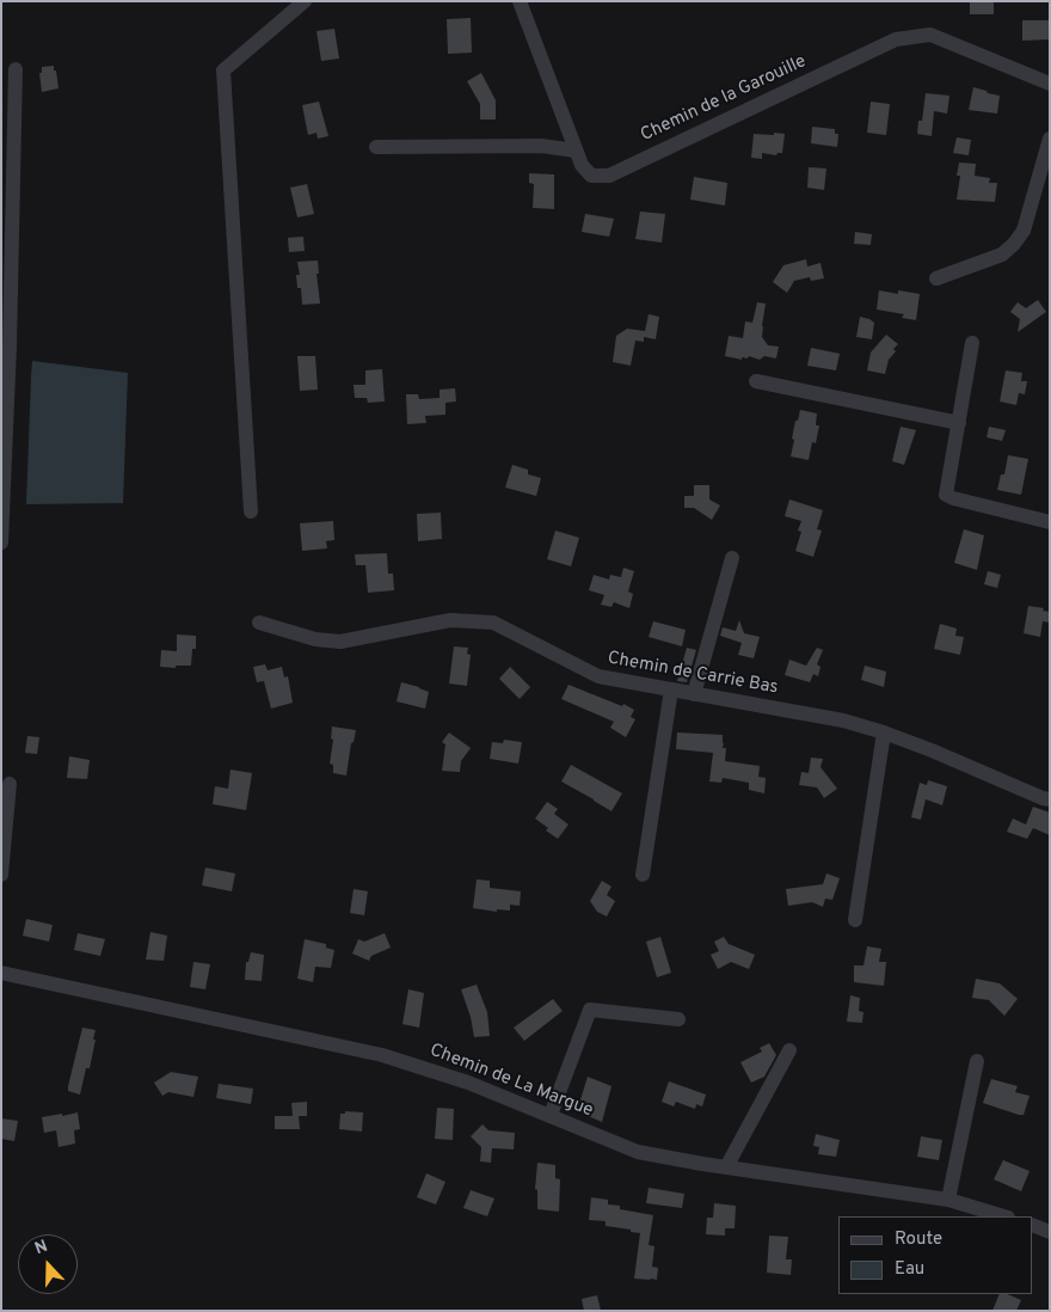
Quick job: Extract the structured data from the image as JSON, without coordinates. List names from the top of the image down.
{
  "streets": {
    "street": ["Chemin de la Garouille", "Chemin de Carrie Bas", "Chemin de La Margue"]
  },
  "legend": ["Route", "Eau"],
  "north": "top"
}
